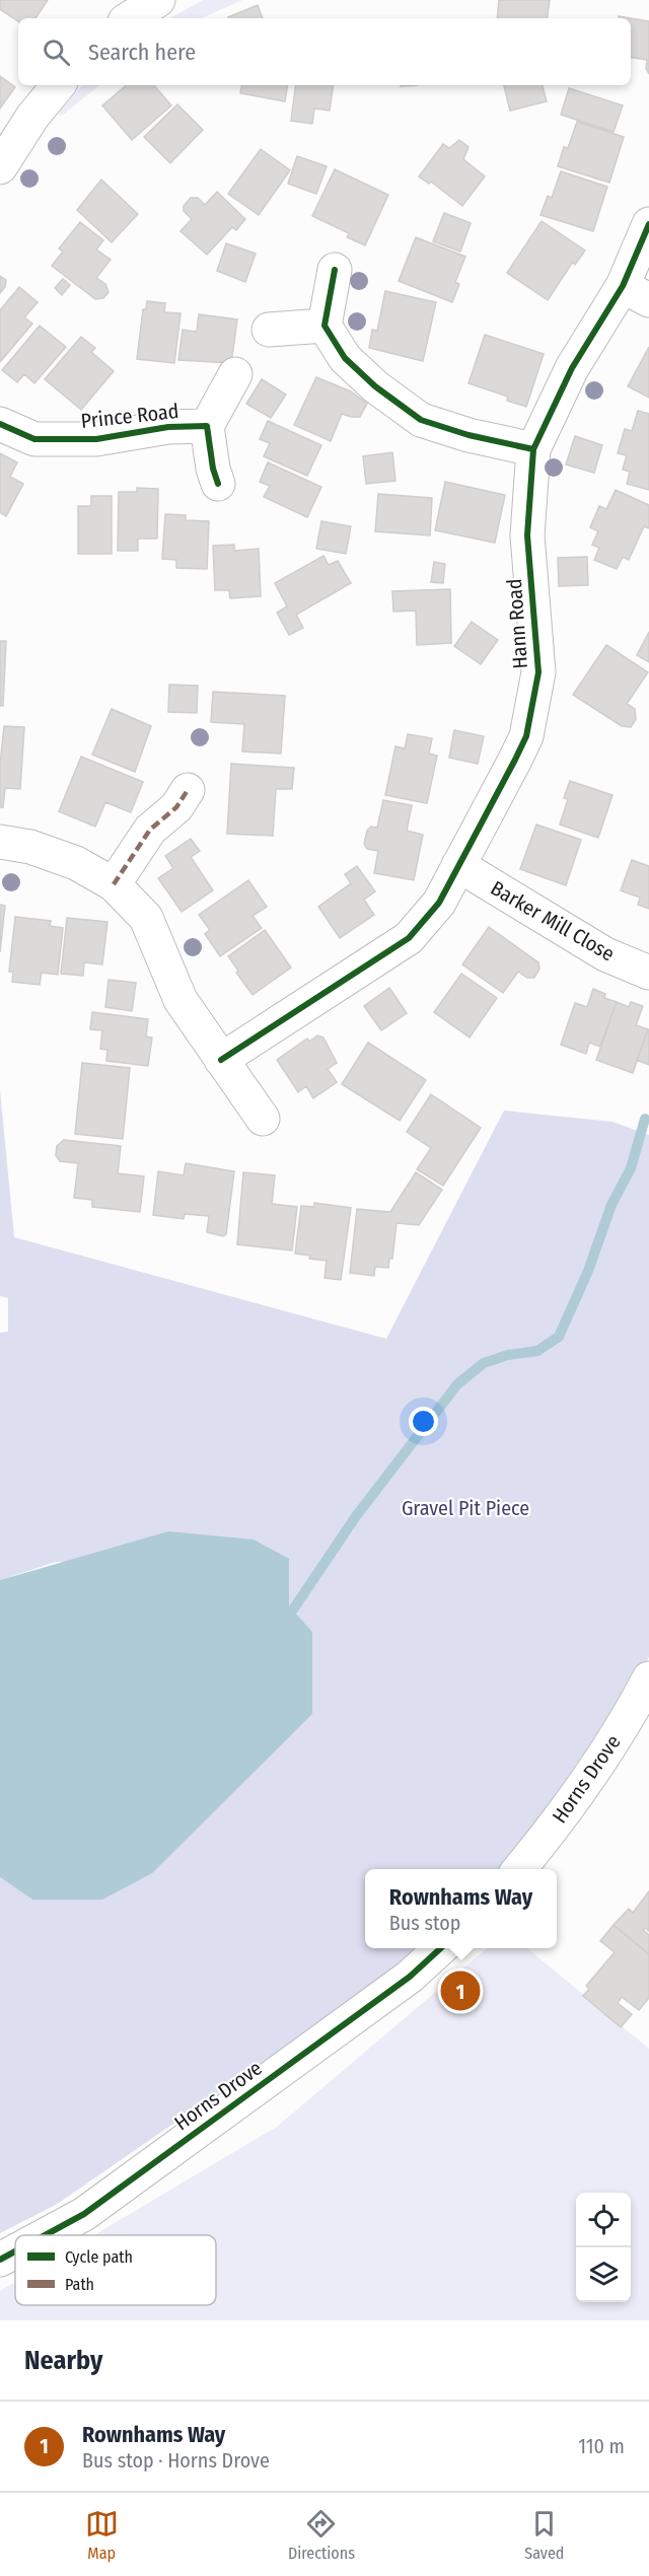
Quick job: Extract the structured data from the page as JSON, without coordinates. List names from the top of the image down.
{
  "streets": {
    "street": [
      "Prince Road",
      "Hann Road",
      "Barker Mill Close",
      "Horns Drove"
    ]
  },
  "crossings": [
    ["Hann Road", "Barker Mill Close"]
  ],
  "parks": ["Gravel Pit Piece"],
  "legend": ["Cycle path", "Path"],
  "page": {
    "search": "Search here",
    "popup": ["Rownhams Way", "Bus stop"],
    "pins": "1",
    "heading": "Nearby",
    "list": [
      {
        "mark": "1",
        "name": "Rownhams Way",
        "note": "Bus stop · Horns Drove",
        "value": "110 m"
      }
    ],
    "nav": ["Map", "Directions", "Saved"]
  }
}
